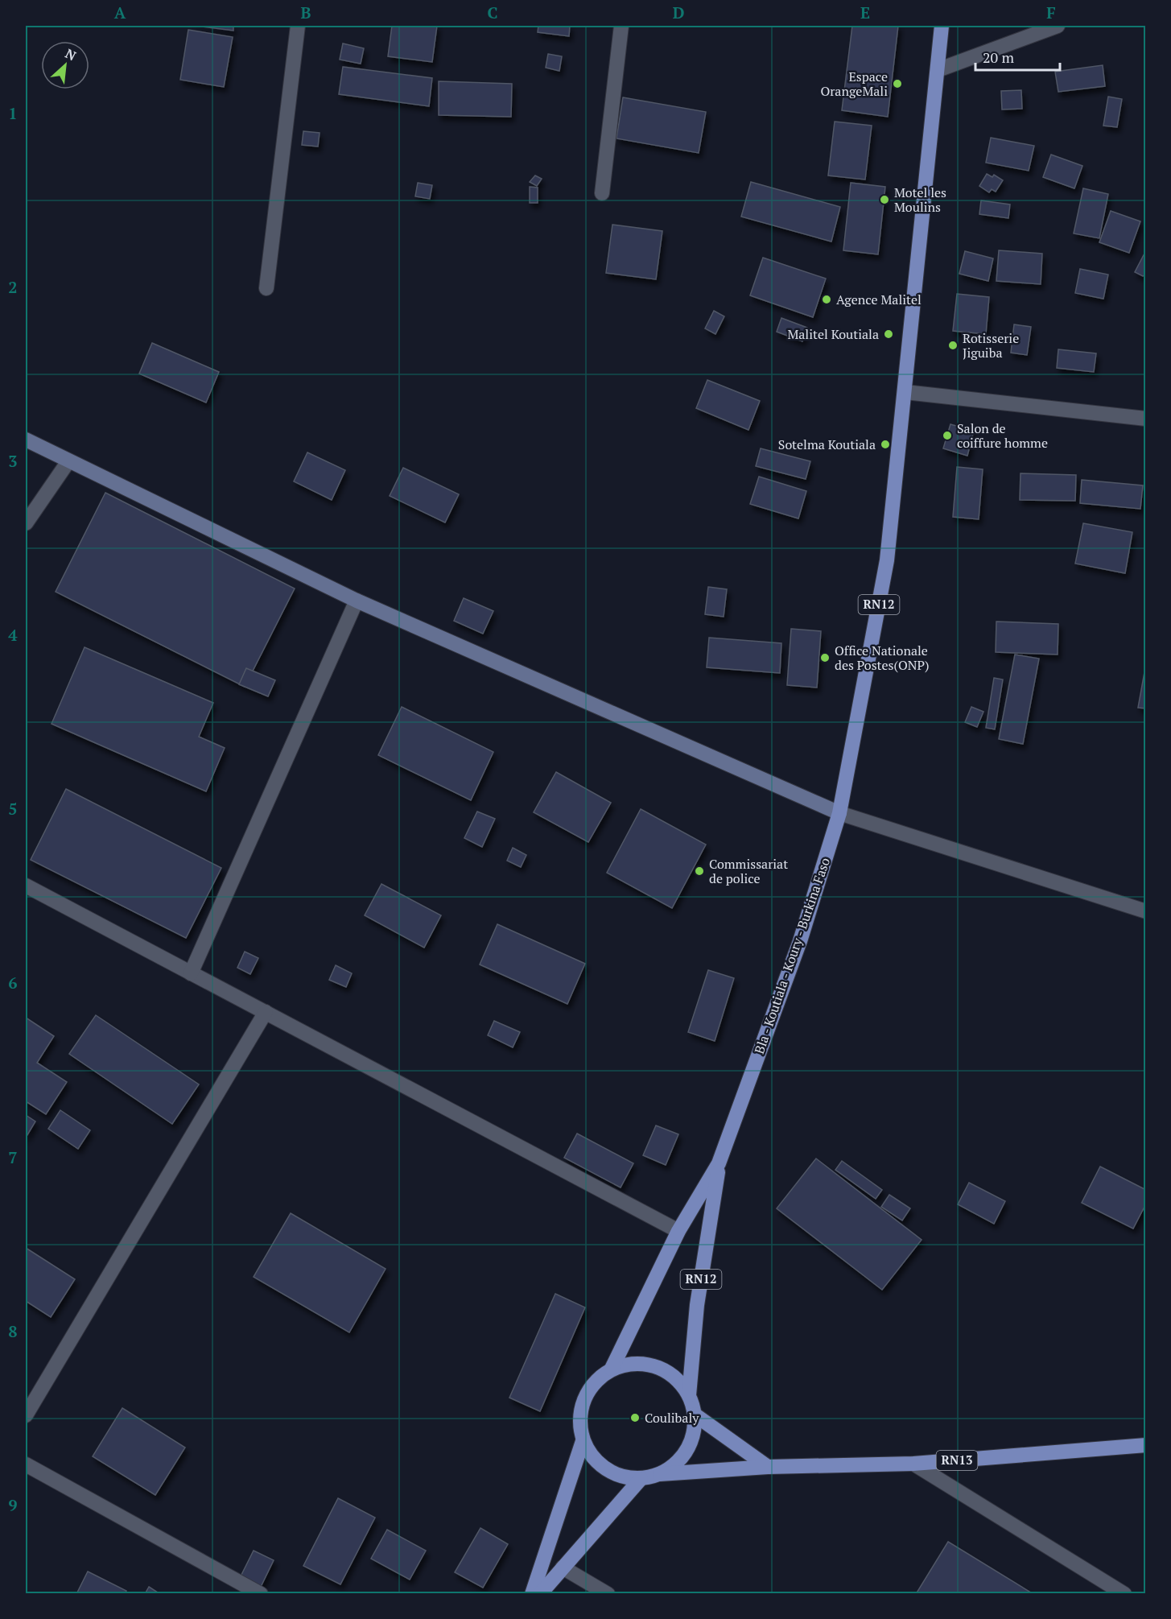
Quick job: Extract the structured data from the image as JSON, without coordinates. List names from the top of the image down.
{
  "streets": {
    "main road": ["RN12", "Bla - Koutiala - Koury - Burkina Faso", "RN13"]
  },
  "crossings": [
    ["RN12", "Bla - Koutiala - Koury - Burkina Faso"],
    ["RN12", "RN13"]
  ],
  "places": [
    "Espace OrangeMali",
    "Motel les Moulins",
    "Agence Malitel",
    "Malitel Koutiala",
    "Rotisserie Jiguiba",
    "Salon de coiffure homme",
    "Sotelma Koutiala",
    "Office Nationale des Postes(ONP)",
    "Commissariat de police",
    "Coulibaly"
  ],
  "scale_bar": "20 m",
  "north": "top right",
  "grid": {
    "columns": [
      "A",
      "B",
      "C",
      "D",
      "E",
      "F"
    ],
    "rows": [
      "1",
      "2",
      "3",
      "4",
      "5",
      "6",
      "7",
      "8",
      "9"
    ]
  }
}
